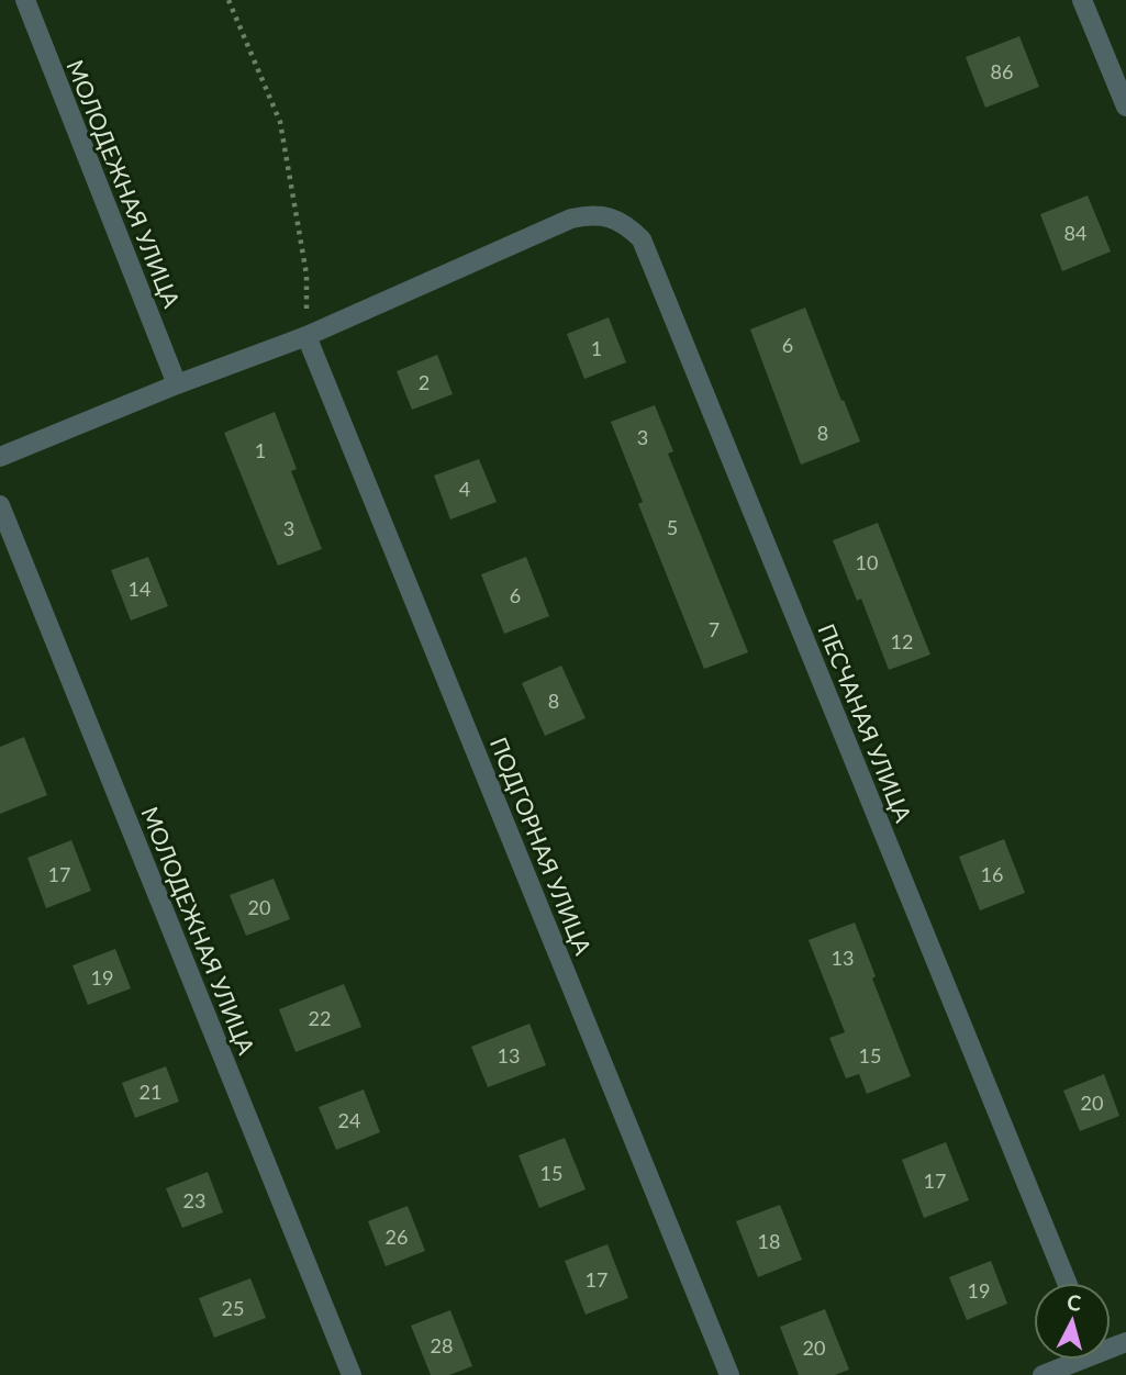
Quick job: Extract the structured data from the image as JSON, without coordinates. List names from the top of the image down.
{
  "streets": {
    "street": ["МОЛОДЕЖНАЯ УЛИЦА", "ПЕСЧАНАЯ УЛИЦА", "ПОДГОРНАЯ УЛИЦА"]
  },
  "crossings": [
    ["ПЕСЧАНАЯ УЛИЦА", "ПОДГОРНАЯ УЛИЦА"]
  ],
  "house_numbers": [
    "86",
    "84",
    "6",
    "1",
    "2",
    "8",
    "3",
    "1",
    "4",
    "5",
    "3",
    "10",
    "14",
    "6",
    "7",
    "12",
    "8",
    "17",
    "16",
    "20",
    "13",
    "19",
    "22",
    "13",
    "15",
    "21",
    "20",
    "24",
    "15",
    "17",
    "23",
    "26",
    "18",
    "17",
    "19",
    "25",
    "28",
    "20"
  ],
  "north": "top"
}
